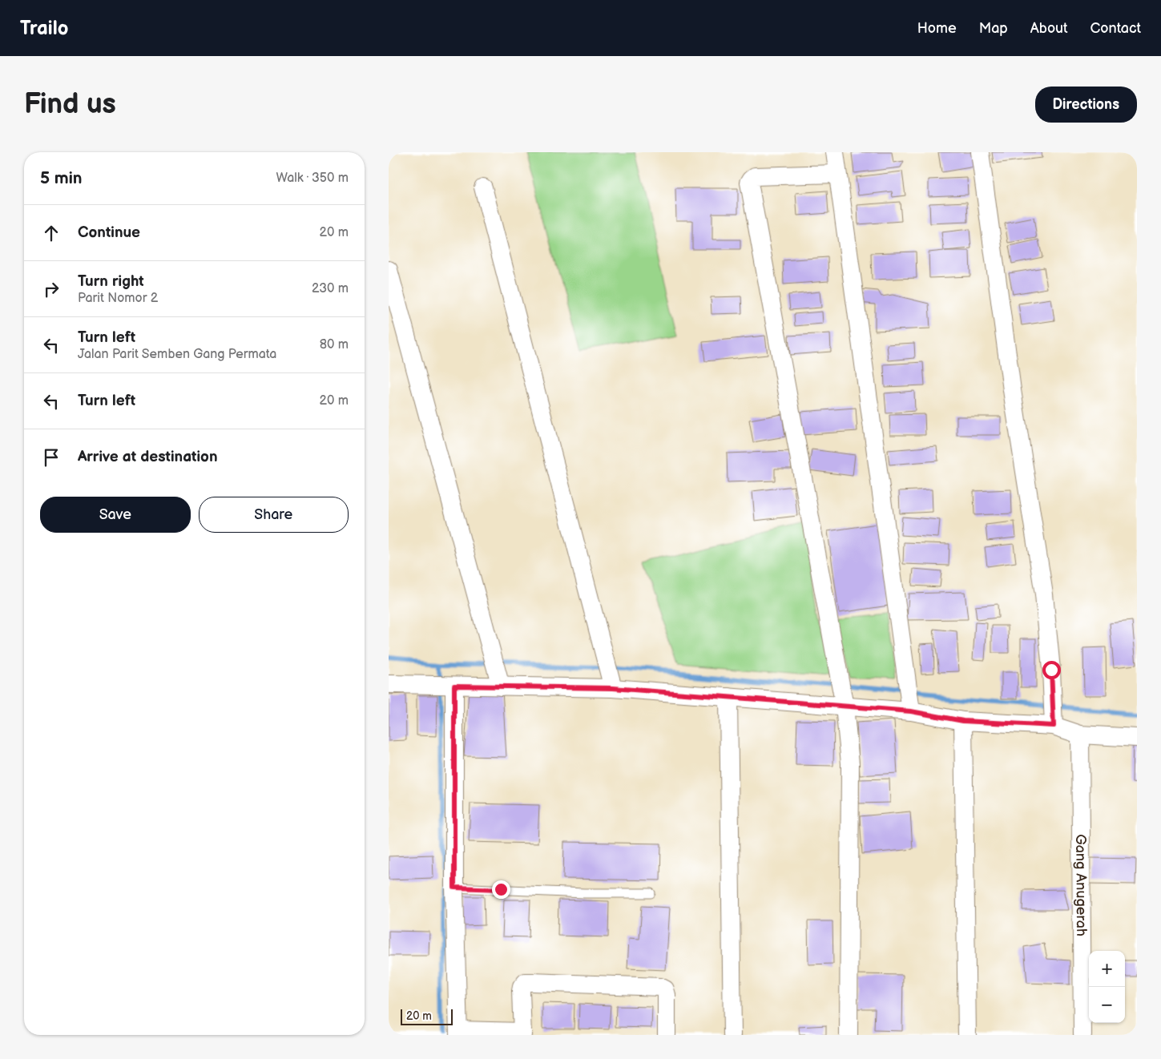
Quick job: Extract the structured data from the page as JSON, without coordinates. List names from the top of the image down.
{
  "streets": {
    "street": ["Gang Anugerah"]
  },
  "scale_bar": "20 m",
  "page": {
    "header": "Trailo",
    "nav": [
      "Home",
      "Map",
      "About",
      "Contact"
    ],
    "buttons": [
      "Directions",
      ["Save", "Share"]
    ],
    "title": "Find us",
    "heading": ["5 min", "Walk · 350 m"],
    "list": [
      ["Continue", "20 m"],
      ["Turn right", "Parit Nomor 2", "230 m"],
      ["Turn left", "Jalan Parit Semben Gang Permata", "80 m"],
      ["Turn left", "20 m"],
      "Arrive at destination"
    ],
    "map_buttons": ["+", "−"],
    "scale": "20 m"
  }
}
